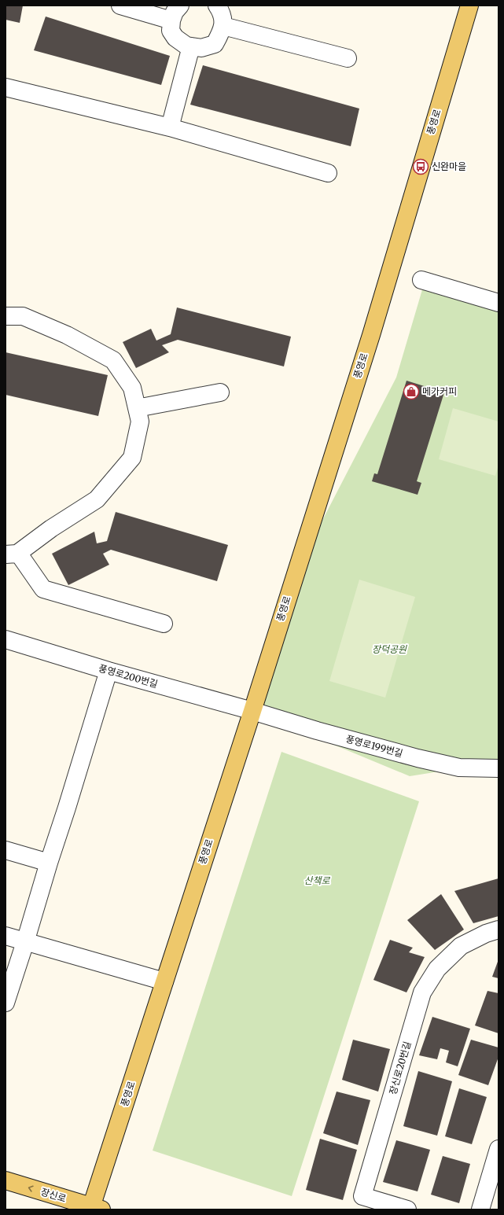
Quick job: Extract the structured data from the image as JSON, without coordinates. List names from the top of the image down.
{
  "streets": {
    "main road": ["풍영로", "장신로"],
    "street": ["풍영로200번길", "풍영로199번길", "장신로20번길"]
  },
  "crossings": [
    ["풍영로", "풍영로200번길"],
    ["풍영로", "풍영로199번길"],
    ["풍영로", "장신로"],
    ["풍영로200번길", "풍영로199번길"]
  ],
  "one_way": ["장신로"],
  "parks": ["장덕공원", "산책로"],
  "places": {
    "bus stop": ["신완마을"],
    "shop": ["메가커피"]
  }
}
